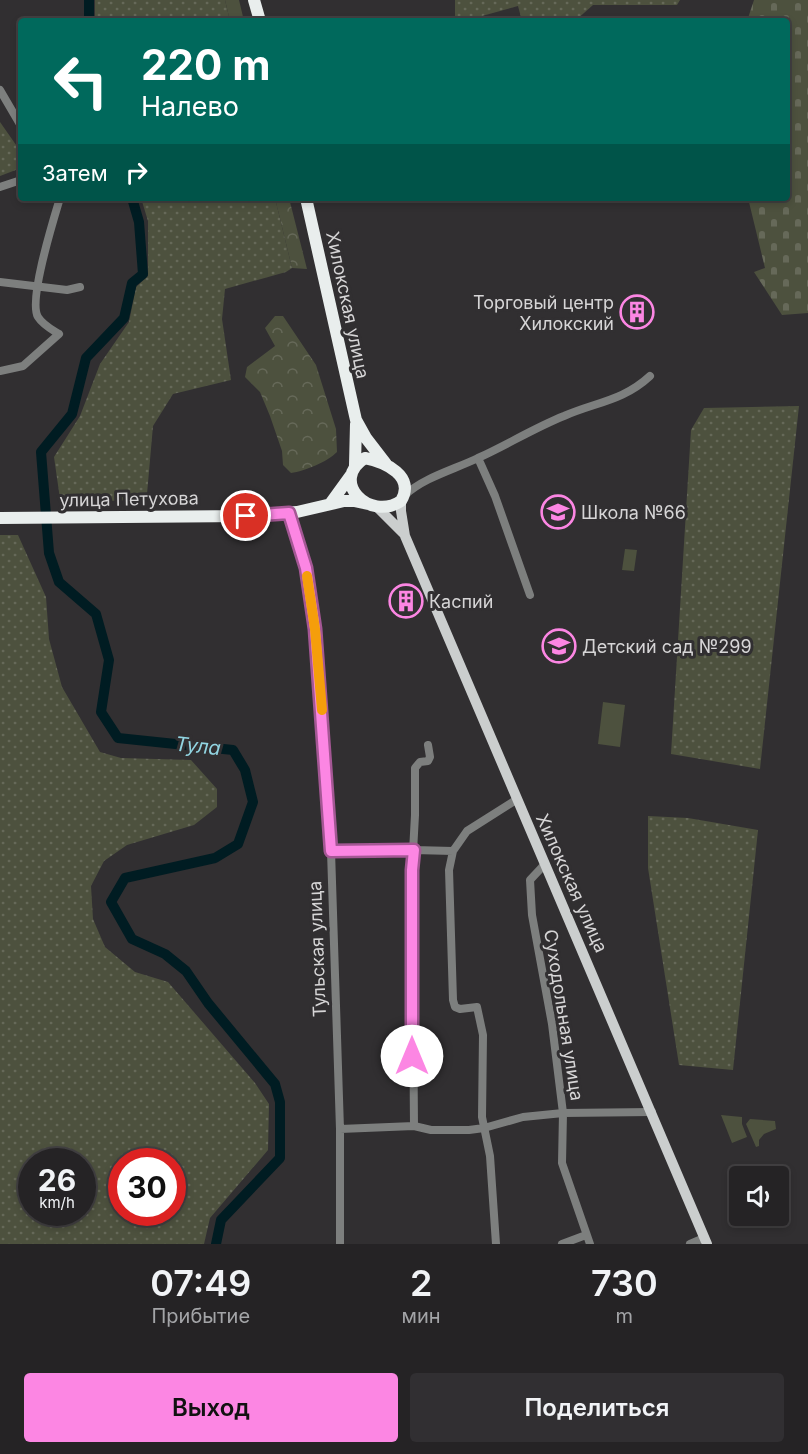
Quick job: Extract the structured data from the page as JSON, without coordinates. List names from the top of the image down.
{
  "streets": {
    "highway": ["Хилокская улица", "улица Петухова"],
    "street": ["Тульская улица", "Суходольная улица"]
  },
  "crossings": [
    ["Хилокская улица", "Суходольная улица"],
    ["улица Петухова", "Тульская улица"]
  ],
  "water": ["Тула"],
  "places": {
    "building": ["Торговый центр Хилокский", "Каспий"],
    "school or university": ["Школа №66", "Детский сад №299"]
  },
  "page": {
    "turn": ["220 m", "Налево"],
    "then": "Затем",
    "speed": "26 km/h",
    "limit": "30",
    "eta": [
      "07:49",
      "Прибытие",
      "2",
      "мин",
      "730",
      "m"
    ],
    "buttons": ["Выход", "Поделиться"]
  }
}
